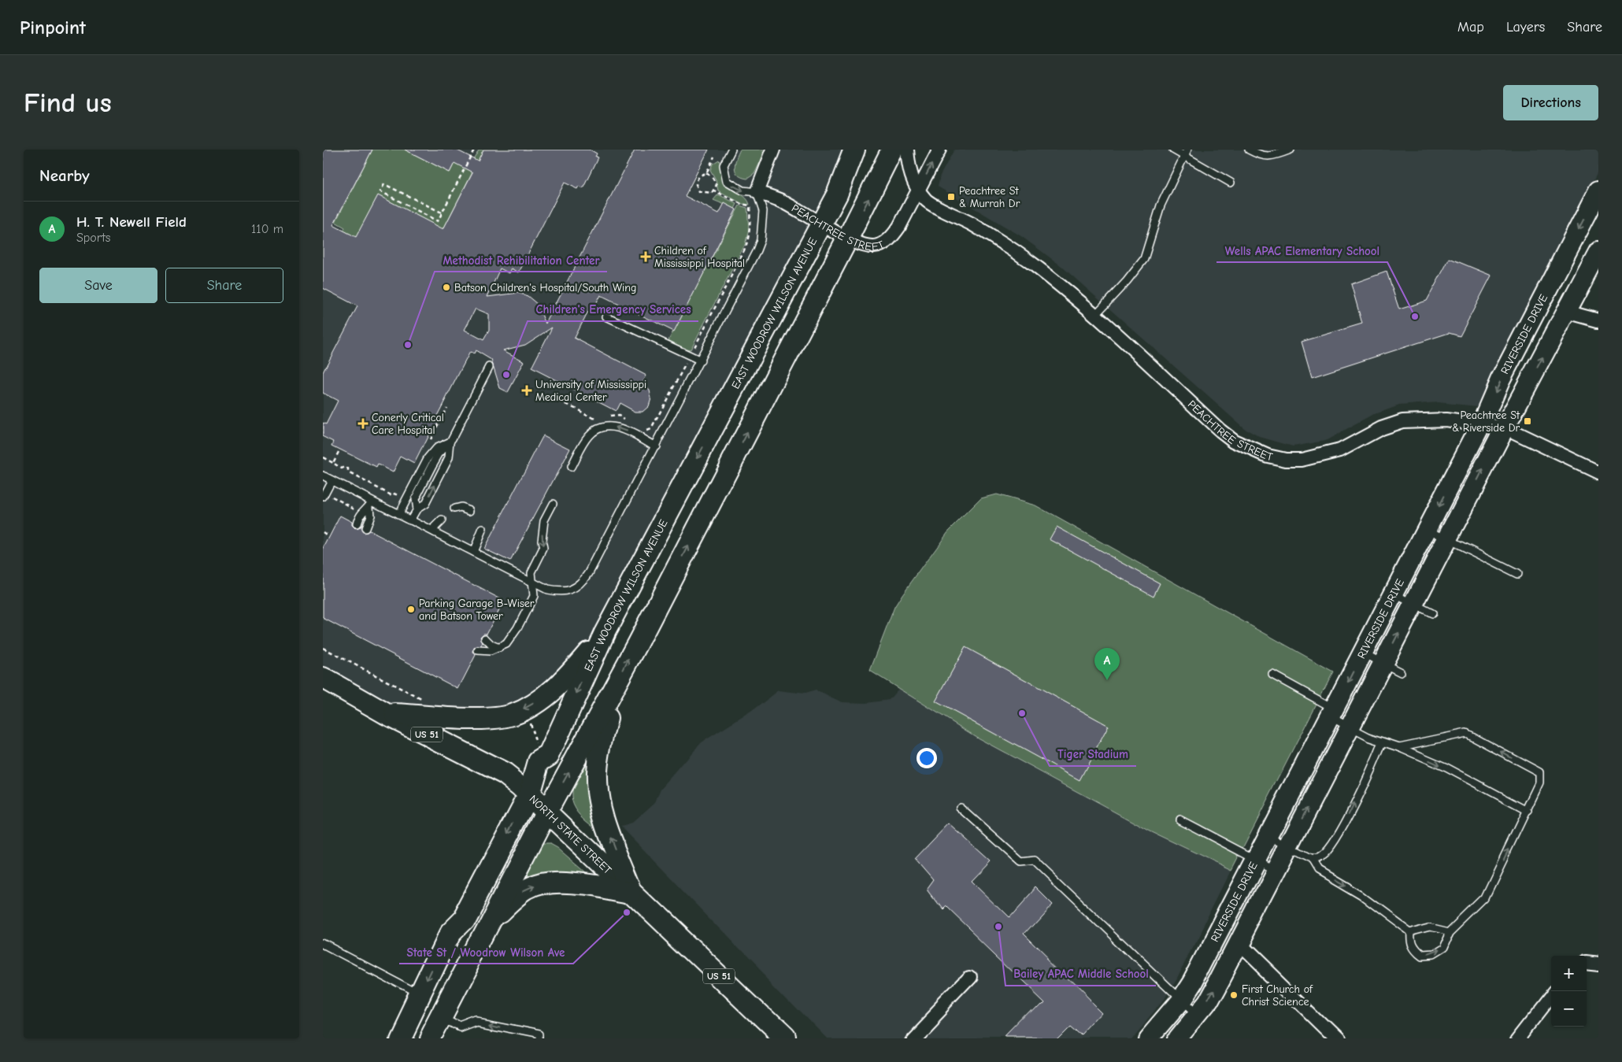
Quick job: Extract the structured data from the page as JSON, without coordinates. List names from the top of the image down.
{
  "streets": {
    "main road": ["EAST WOODROW WILSON AVENUE", "US 51", "NORTH STATE STREET"],
    "street": ["PEACHTREE STREET", "RIVERSIDE DRIVE"]
  },
  "crossings": [
    ["PEACHTREE STREET", "EAST WOODROW WILSON AVENUE"],
    ["PEACHTREE STREET", "RIVERSIDE DRIVE"],
    ["EAST WOODROW WILSON AVENUE", "NORTH STATE STREET"]
  ],
  "places": {
    "transit": ["Peachtree St & Murrah Dr", "Peachtree St & Riverside Dr"],
    "health": ["Children of Mississippi Hospital", "University of Mississippi Medical Center", "Conerly Critical Care Hospital"],
    "other": [
      "Batson Children's Hospital/South Wing",
      "Wells APAC Elementary School",
      "Methodist Rehibilitation Center",
      "Children's Emergency Services",
      "Parking Garage B-Wiser and Batson Tower",
      "Tiger Stadium",
      "State St / Woodrow Wilson Ave",
      "Bailey APAC Middle School",
      "First Church of Christ Science"
    ]
  },
  "page": {
    "header": "Pinpoint",
    "nav": ["Map", "Layers", "Share"],
    "buttons": [
      "Directions",
      ["Save", "Share"]
    ],
    "title": "Find us",
    "heading": "Nearby",
    "list": [
      {
        "mark": "A",
        "name": "H. T. Newell Field",
        "note": "Sports",
        "value": "110 m"
      }
    ],
    "pins": "A",
    "map_buttons": ["+", "−"]
  }
}
